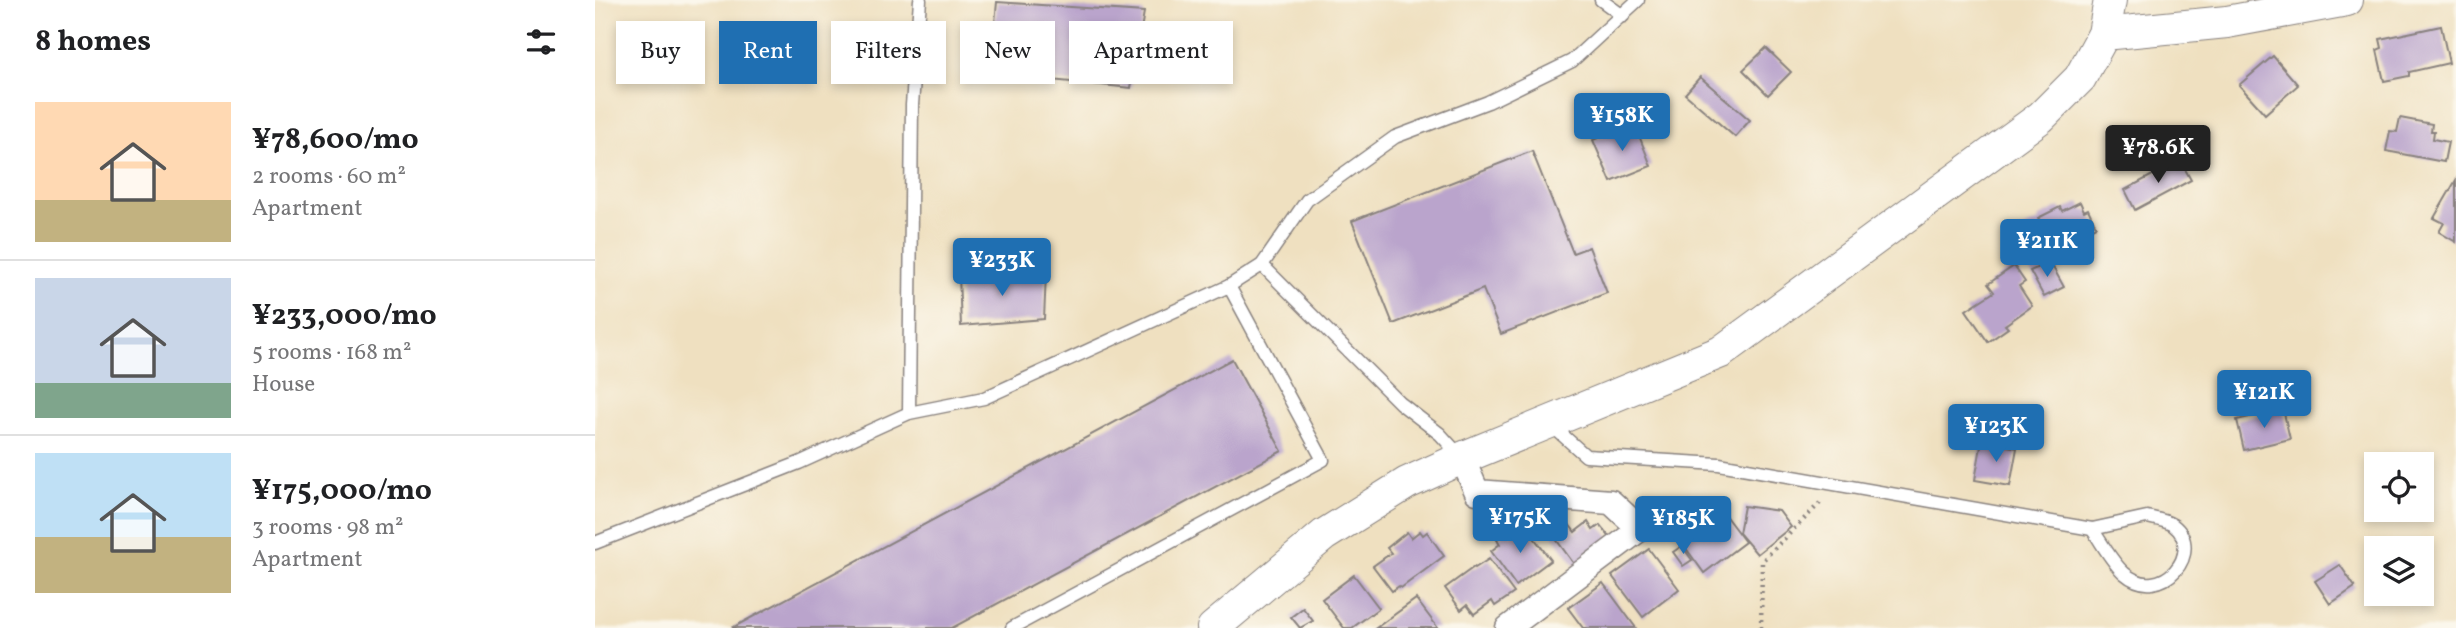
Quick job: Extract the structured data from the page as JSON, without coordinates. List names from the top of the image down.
{
  "page": {
    "heading": "8 homes",
    "chip": [
      "Buy",
      "Rent",
      "Filters",
      "New",
      "Apartment"
    ],
    "list": [
      {
        "name": "¥78,600/mo",
        "note": "2 rooms · 60 m² · Apartment"
      },
      {
        "name": "¥233,000/mo",
        "note": "5 rooms · 168 m² · House"
      },
      {
        "name": "¥175,000/mo",
        "note": "3 rooms · 98 m² · Apartment"
      }
    ],
    "price": [
      "¥158K",
      "¥78.6K",
      "¥211K",
      "¥233K",
      "¥121K",
      "¥123K",
      "¥175K",
      "¥185K"
    ]
  }
}
